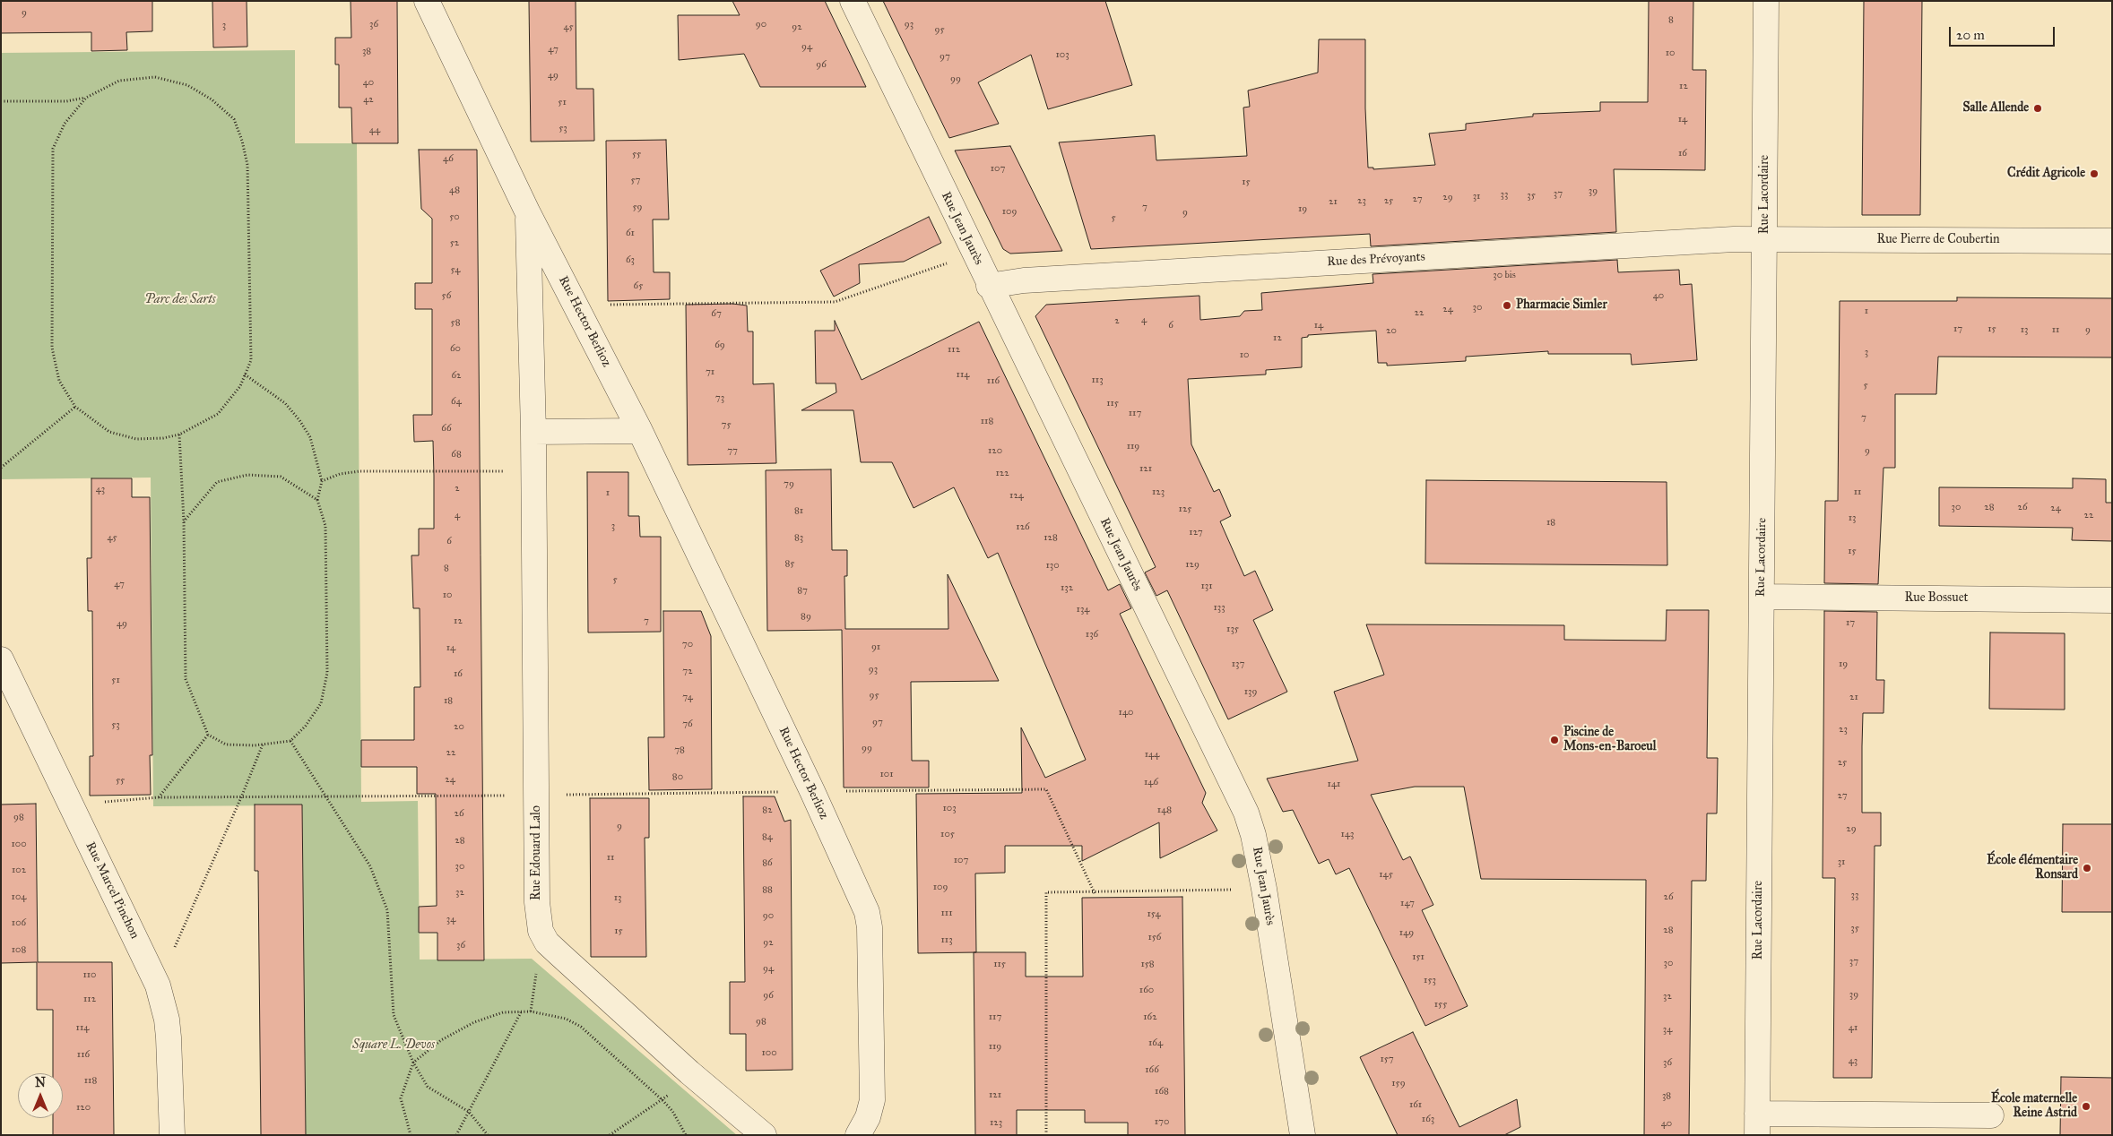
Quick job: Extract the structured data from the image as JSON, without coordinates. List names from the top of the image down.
{
  "streets": {
    "street": [
      "Rue Lacordaire",
      "Rue Jean Jaurès",
      "Rue Pierre de Coubertin",
      "Rue des Prévoyants",
      "Rue Hector Berlioz",
      "Rue Bossuet",
      "Rue Edouard Lalo",
      "Rue Marcel Pinchon"
    ]
  },
  "crossings": [
    ["Rue Lacordaire", "Rue Pierre de Coubertin"],
    ["Rue Lacordaire", "Rue des Prévoyants"],
    ["Rue Lacordaire", "Rue Bossuet"],
    ["Rue Jean Jaurès", "Rue des Prévoyants"],
    ["Rue Pierre de Coubertin", "Rue des Prévoyants"],
    ["Rue Hector Berlioz", "Rue Edouard Lalo"]
  ],
  "parks": ["Parc des Sarts", "Square L. Devos"],
  "places": [
    "Salle Allende",
    "Crédit Agricole",
    "Pharmacie Simler",
    "Piscine de Mons-en-Baroeul",
    "École élémentaire Ronsard",
    "École maternelle Reine Astrid"
  ],
  "house_numbers": [
    "9",
    "8",
    "36",
    "90",
    "93",
    "3",
    "45",
    "92",
    "95",
    "94",
    "47",
    "38",
    "10",
    "103",
    "97",
    "96",
    "49",
    "99",
    "40",
    "12",
    "42",
    "51",
    "14",
    "53",
    "44",
    "16",
    "55",
    "46",
    "107",
    "57",
    "15",
    "48",
    "39",
    "37",
    "33",
    "35",
    "31",
    "29",
    "27",
    "23",
    "25",
    "21",
    "59",
    "7",
    "19",
    "109",
    "9",
    "50",
    "5",
    "61",
    "52",
    "63",
    "54",
    "30 bis",
    "65",
    "56",
    "40",
    "30",
    "24",
    "1",
    "22",
    "67",
    "4",
    "2",
    "58",
    "6",
    "14",
    "17",
    "15",
    "13",
    "11",
    "9",
    "20",
    "12",
    "69",
    "60",
    "112",
    "3",
    "10",
    "71",
    "114",
    "62",
    "113",
    "116",
    "5",
    "73",
    "64",
    "115",
    "117",
    "7",
    "118",
    "75",
    "66",
    "119",
    "77",
    "120",
    "9",
    "68",
    "121",
    "122",
    "79",
    "2",
    "43",
    "123",
    "11",
    "1",
    "124",
    "30",
    "28",
    "26",
    "24",
    "125",
    "81",
    "4",
    "22",
    "13",
    "18",
    "3",
    "126",
    "127",
    "45",
    "83",
    "128",
    "6",
    "15",
    "85",
    "129",
    "130",
    "8",
    "5",
    "47",
    "131",
    "132",
    "87",
    "10",
    "133",
    "134",
    "89",
    "12",
    "7",
    "17",
    "49",
    "135",
    "136",
    "70",
    "91",
    "14",
    "137",
    "19",
    "93",
    "72",
    "16",
    "51",
    "139",
    "95",
    "74",
    "21",
    "18",
    "140",
    "97",
    "76",
    "53",
    "20",
    "23",
    "99",
    "78",
    "22",
    "144",
    "25",
    "101",
    "80",
    "24",
    "55",
    "146",
    "141",
    "27",
    "103",
    "82",
    "148",
    "26",
    "98",
    "9",
    "29",
    "105",
    "143",
    "84",
    "28",
    "100",
    "11",
    "107",
    "31",
    "86",
    "30",
    "102",
    "145",
    "109",
    "88",
    "32",
    "33",
    "104",
    "26",
    "13",
    "147",
    "111",
    "154",
    "90",
    "34",
    "106",
    "35",
    "28",
    "15",
    "149",
    "156",
    "113",
    "92",
    "36",
    "108",
    "151",
    "37",
    "30",
    "115",
    "158",
    "94",
    "110",
    "153",
    "160",
    "39",
    "96",
    "32",
    "112",
    "155",
    "117",
    "162",
    "98",
    "114",
    "41",
    "34",
    "164",
    "119",
    "100",
    "116",
    "157",
    "43",
    "36",
    "166",
    "118",
    "159",
    "168",
    "121",
    "38",
    "161",
    "120",
    "163",
    "170",
    "123",
    "40"
  ],
  "scale_bar": "20 m",
  "north": "top"
}
